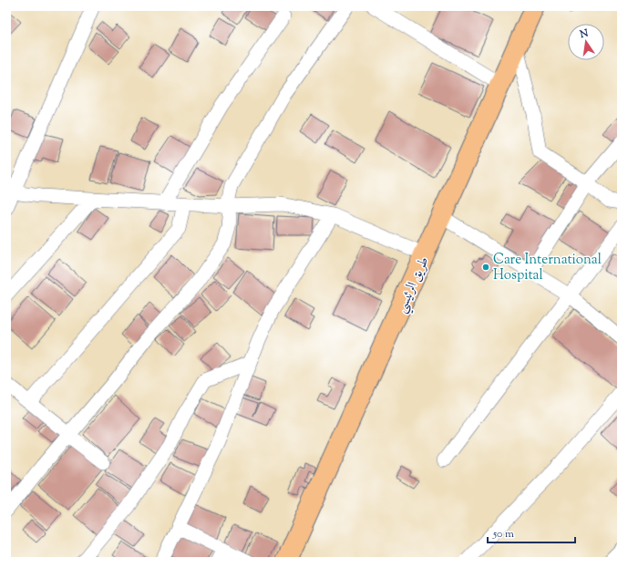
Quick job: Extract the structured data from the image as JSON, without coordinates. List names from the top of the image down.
{
  "streets": {
    "main road": ["طريق الرئيسي"]
  },
  "places": ["Care International Hospital"],
  "scale_bar": "50 m",
  "north": "top"
}
